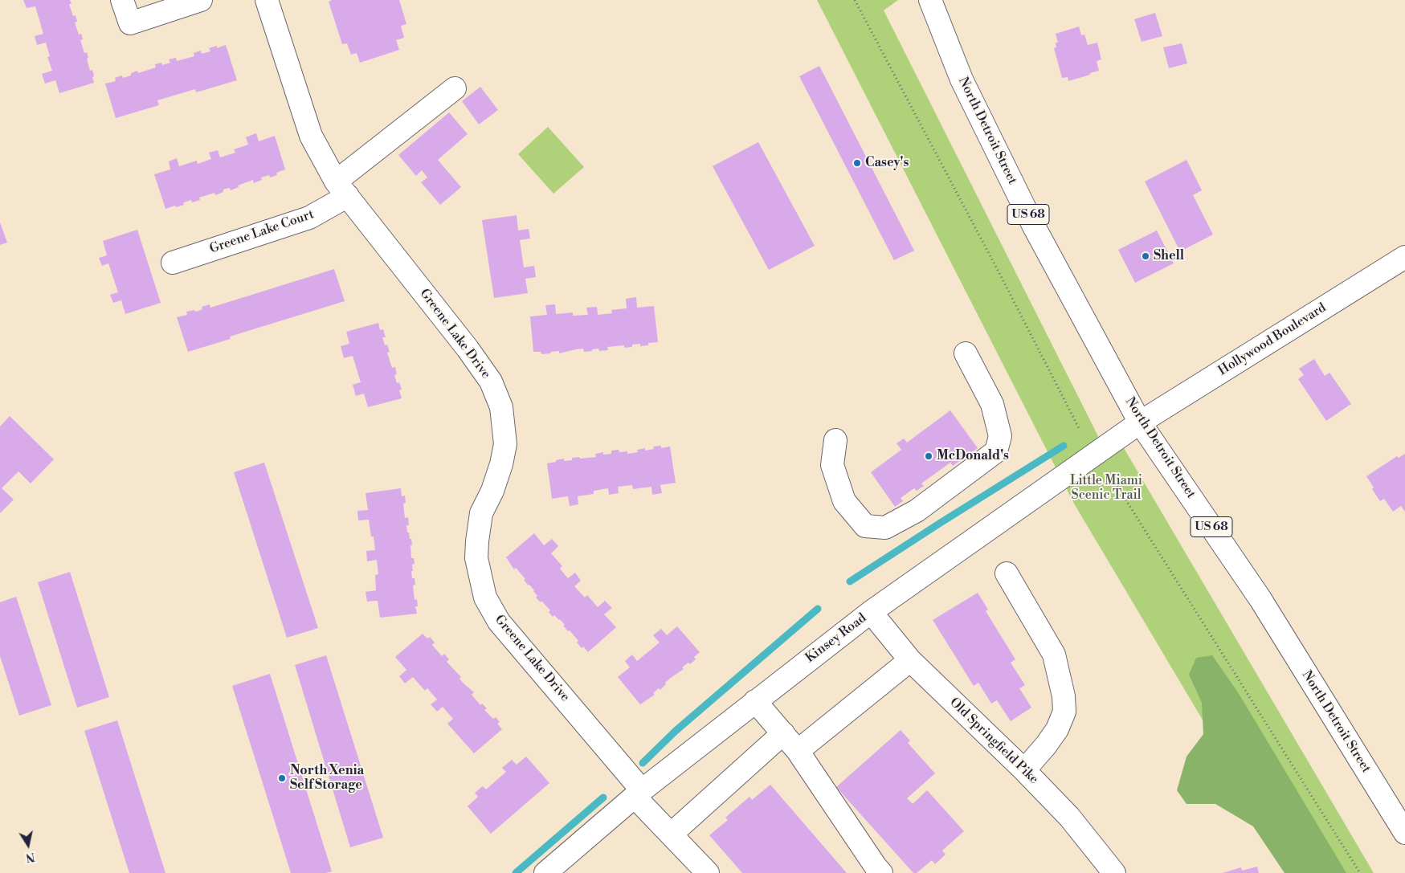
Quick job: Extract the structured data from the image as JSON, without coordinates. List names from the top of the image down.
{
  "streets": {
    "main road": [
      "North Detroit Street",
      "US 68",
      "Greene Lake Court",
      "Greene Lake Drive",
      "Hollywood Boulevard",
      "Kinsey Road",
      "Old Springfield Pike"
    ]
  },
  "crossings": [
    ["North Detroit Street", "Hollywood Boulevard"],
    ["North Detroit Street", "Kinsey Road"],
    ["Greene Lake Court", "Greene Lake Drive"],
    ["Greene Lake Drive", "Kinsey Road"],
    ["Hollywood Boulevard", "Kinsey Road"],
    ["Kinsey Road", "Old Springfield Pike"]
  ],
  "parks": ["Little Miami Scenic Trail"],
  "places": [
    "Casey's",
    "Shell",
    "McDonald's",
    "North Xenia Self Storage"
  ],
  "north": "bottom"
}
